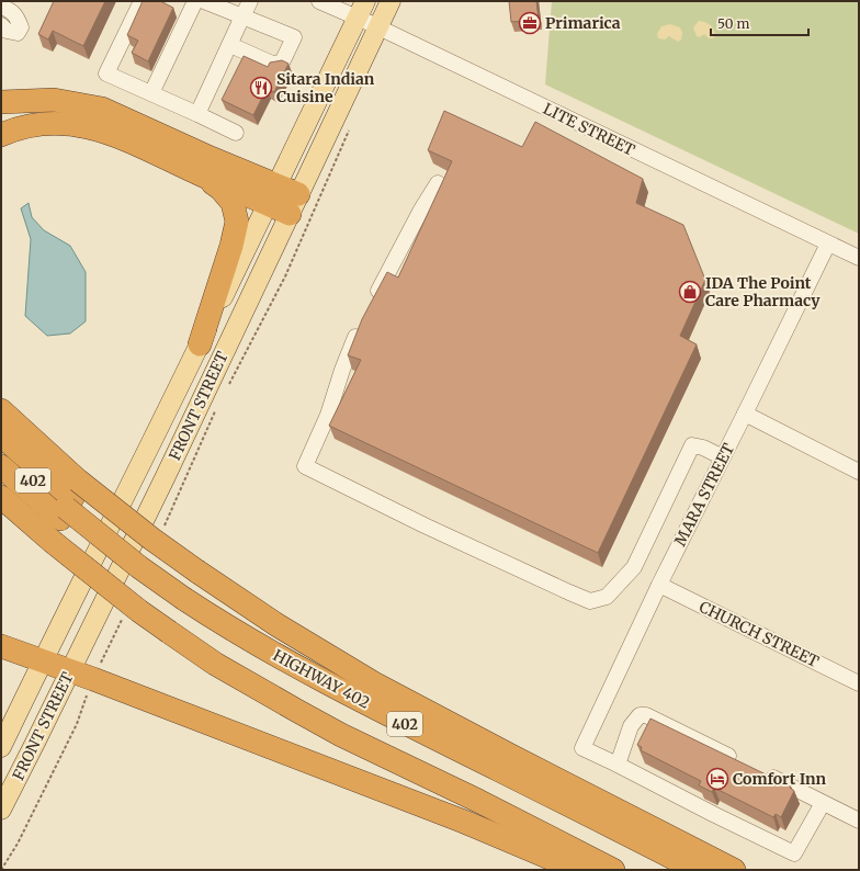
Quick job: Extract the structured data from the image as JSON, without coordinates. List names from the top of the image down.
{
  "streets": {
    "highway": ["402", "HIGHWAY 402"],
    "main road": ["FRONT STREET"],
    "street": ["LITE STREET", "MARA STREET", "CHURCH STREET"]
  },
  "crossings": [
    ["LITE STREET", "FRONT STREET"],
    ["LITE STREET", "MARA STREET"],
    ["MARA STREET", "CHURCH STREET"]
  ],
  "places": {
    "office": ["Primarica"],
    "restaurant": ["Sitara Indian Cuisine"],
    "shop": ["IDA The Point Care Pharmacy"],
    "hotel": ["Comfort Inn"]
  },
  "scale_bar": "50 m"
}
